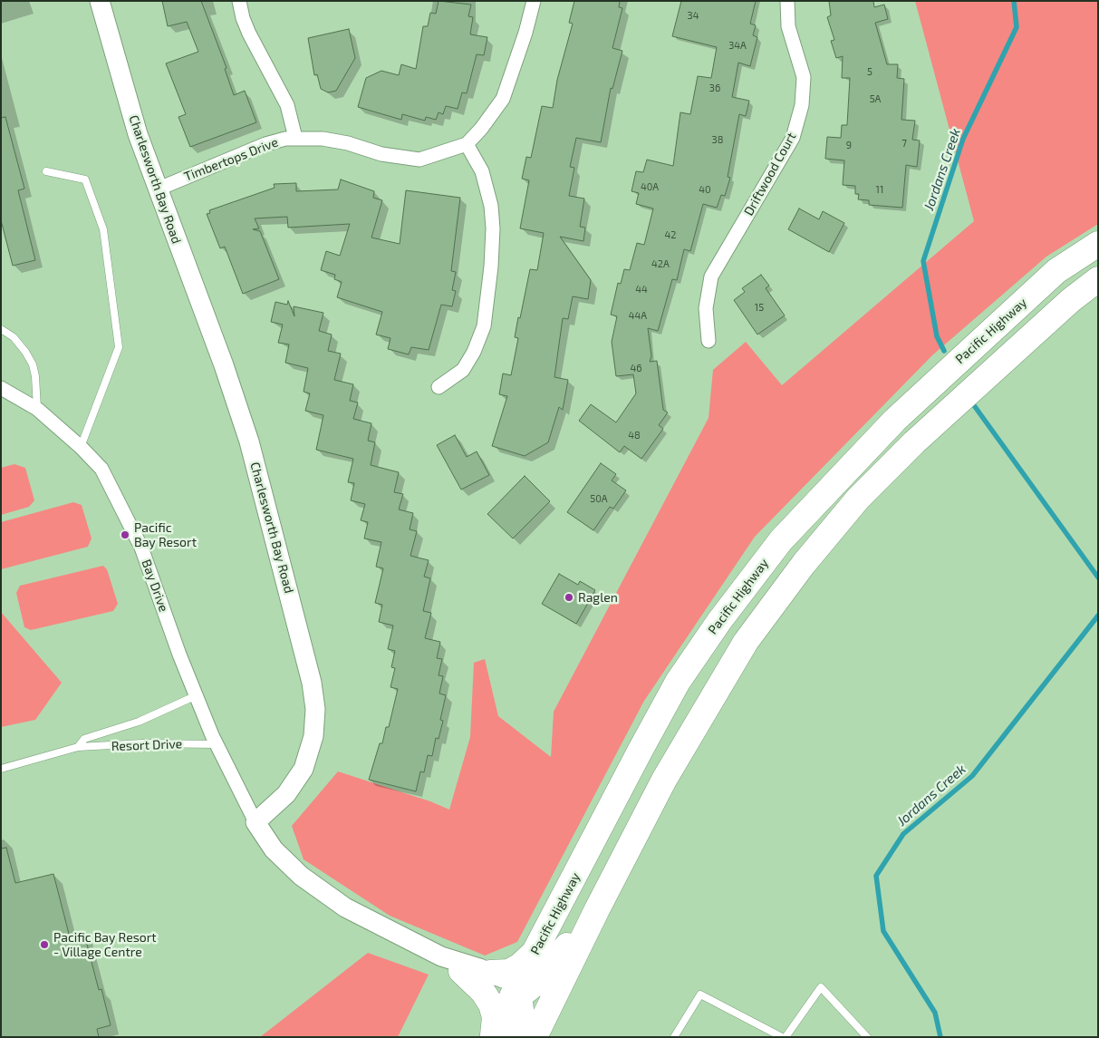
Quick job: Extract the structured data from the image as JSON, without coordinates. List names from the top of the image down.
{
  "streets": {
    "highway": ["Pacific Highway"],
    "street": [
      "Timbertops Drive",
      "Driftwood Court",
      "Charlesworth Bay Road",
      "Bay Drive"
    ],
    "lane": ["Resort Drive"]
  },
  "crossings": [
    ["Timbertops Drive", "Charlesworth Bay Road"],
    ["Charlesworth Bay Road", "Bay Drive"],
    ["Bay Drive", "Resort Drive"]
  ],
  "water": ["Jordans Creek"],
  "places": ["Pacific Bay Resort", "Raglen", "Pacific Bay Resort - Village Centre"],
  "house_numbers": [
    "34",
    "34A",
    "5",
    "36",
    "5A",
    "38",
    "7",
    "9",
    "40A",
    "40",
    "11",
    "42",
    "42A",
    "44",
    "15",
    "44A",
    "46",
    "48",
    "50A"
  ]
}
